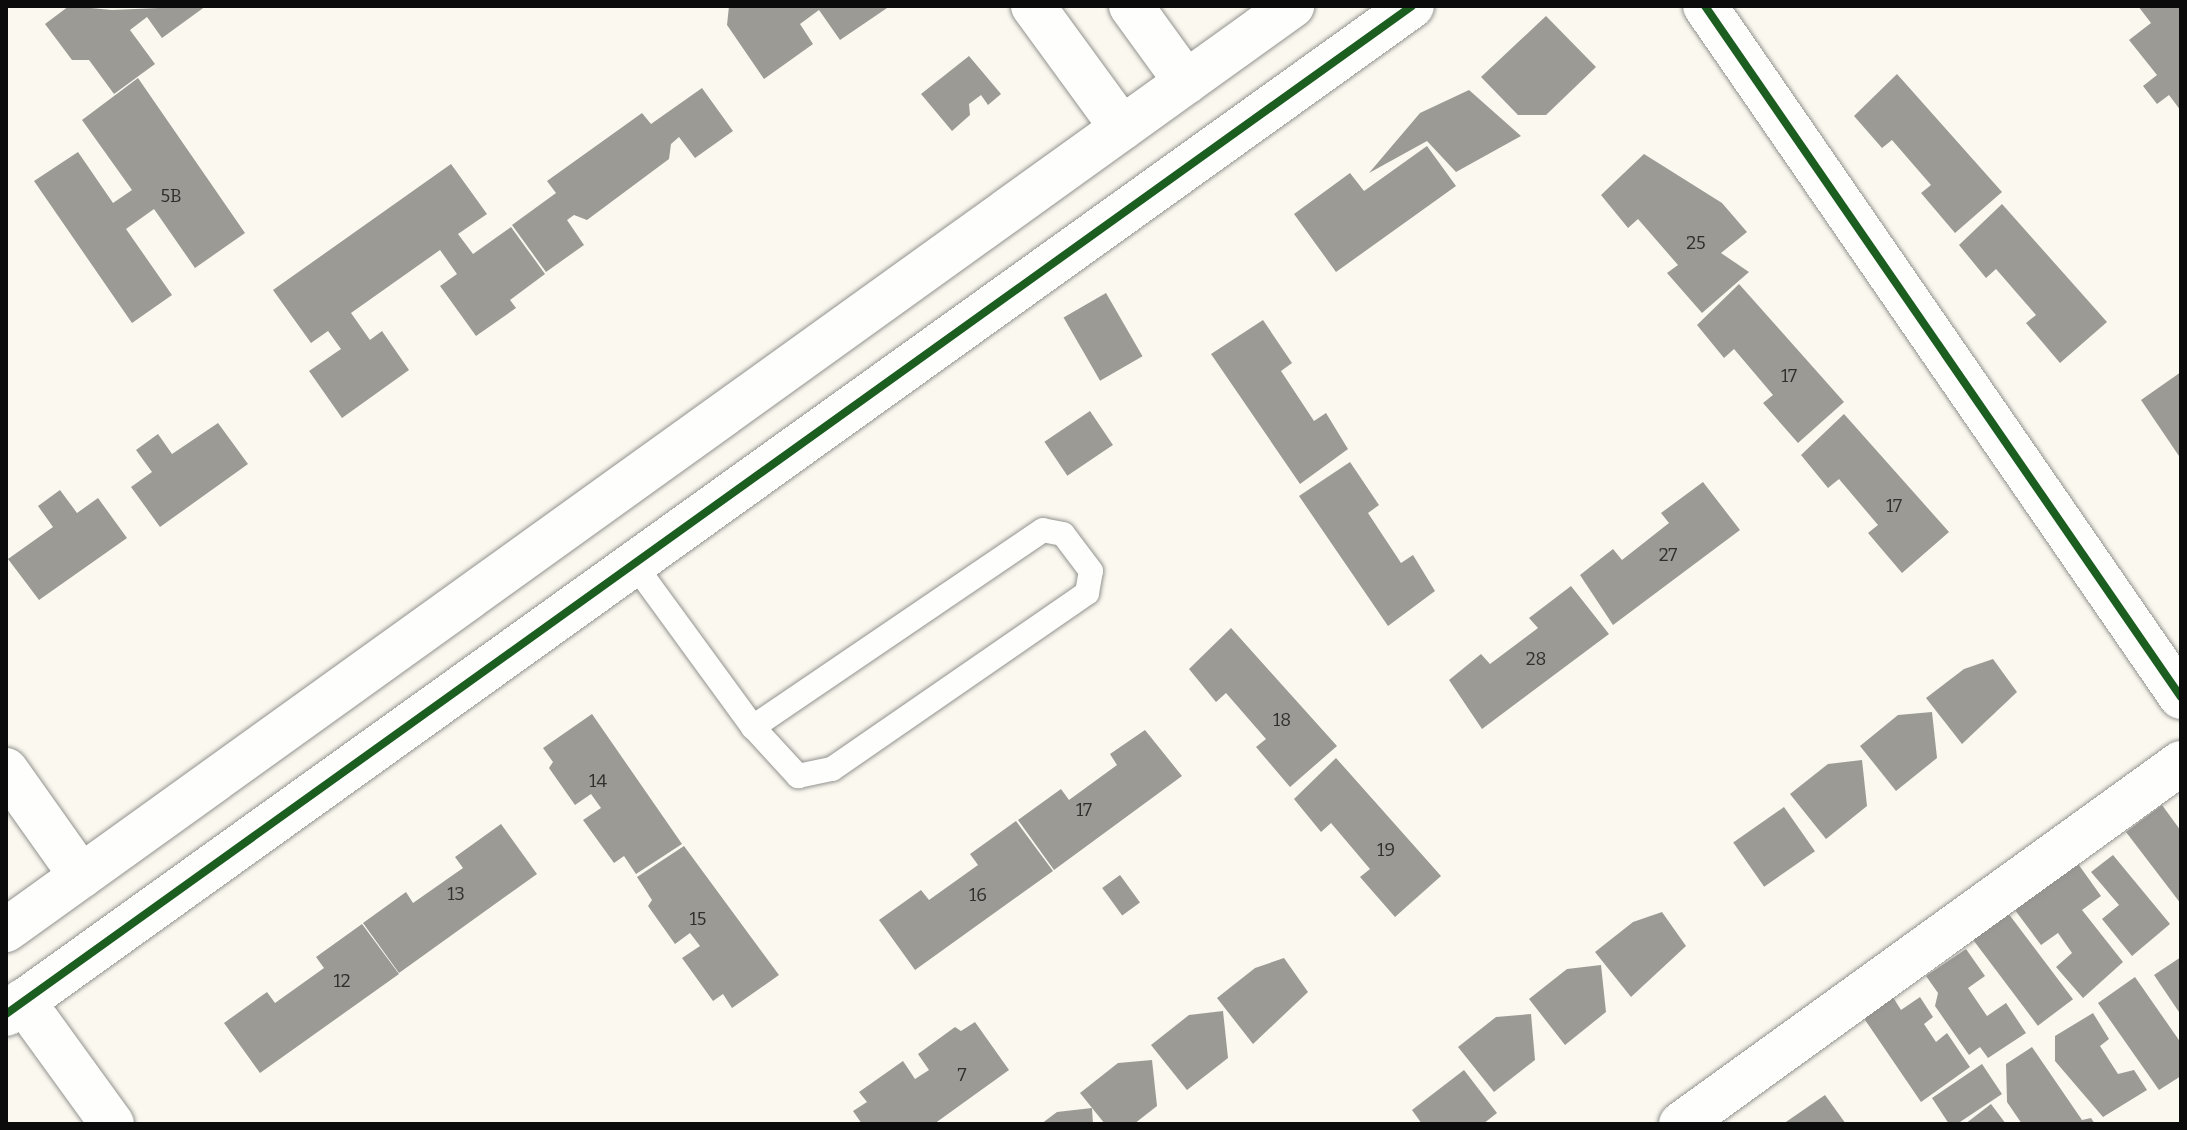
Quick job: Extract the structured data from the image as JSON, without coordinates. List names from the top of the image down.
{
  "house_numbers": [
    "5B",
    "25",
    "17",
    "17",
    "27",
    "28",
    "18",
    "14",
    "17",
    "19",
    "13",
    "16",
    "15",
    "12",
    "7"
  ]
}
